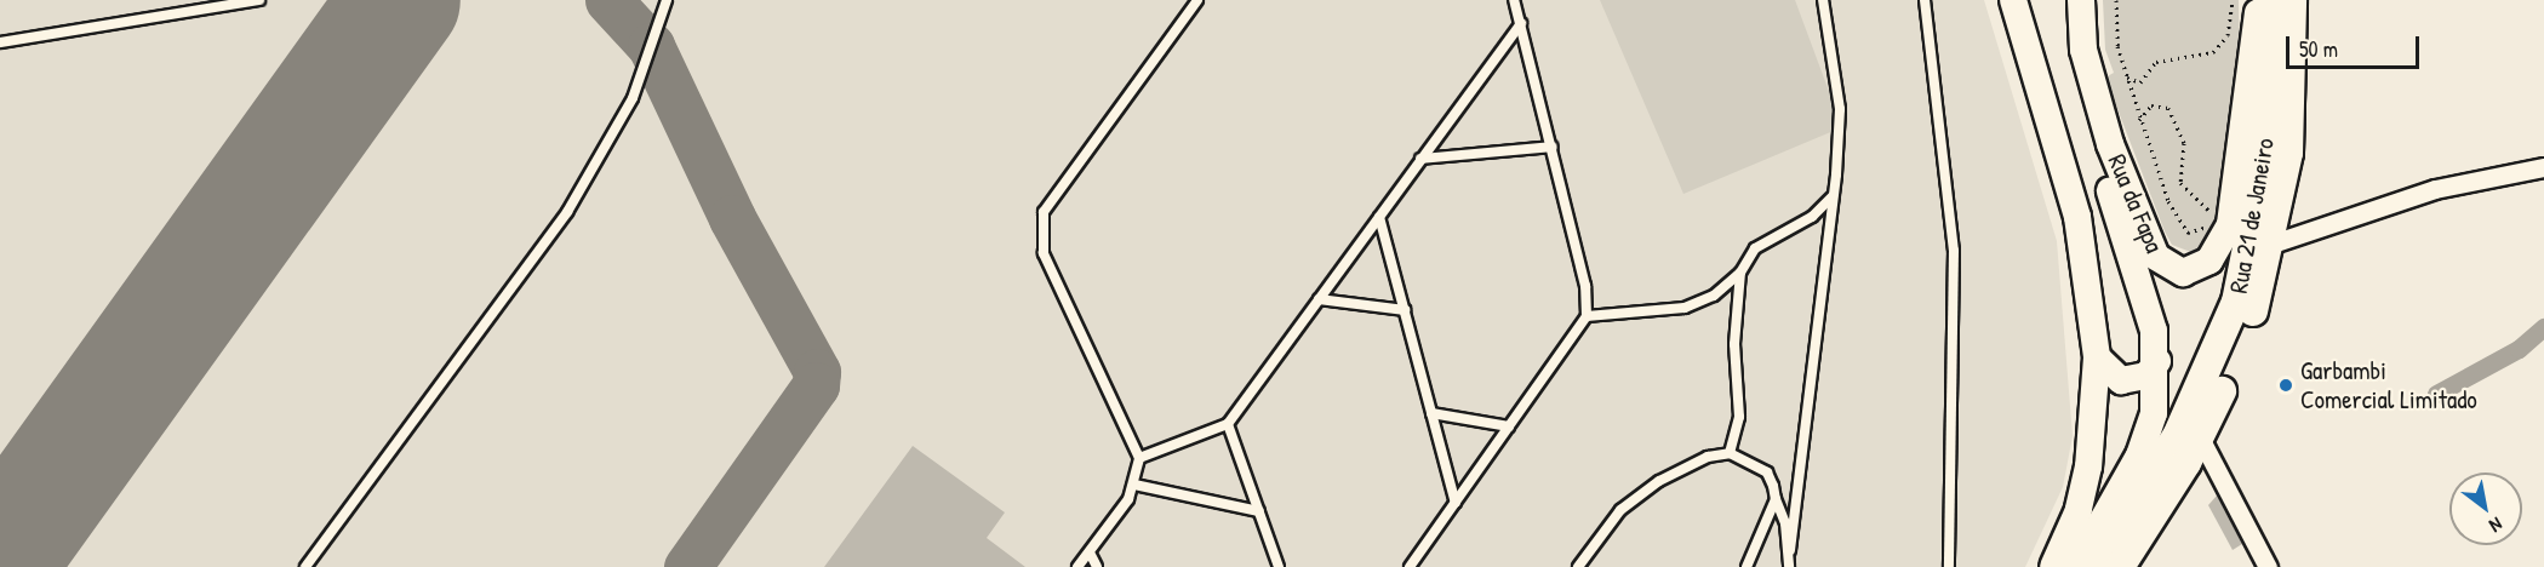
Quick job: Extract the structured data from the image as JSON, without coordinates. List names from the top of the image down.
{
  "streets": {
    "main road": ["Rua da Fapa", "Rua 21 de Janeiro"]
  },
  "places": ["Garbambi Comercial Limitado"],
  "scale_bar": "50 m",
  "north": "bottom right"
}
